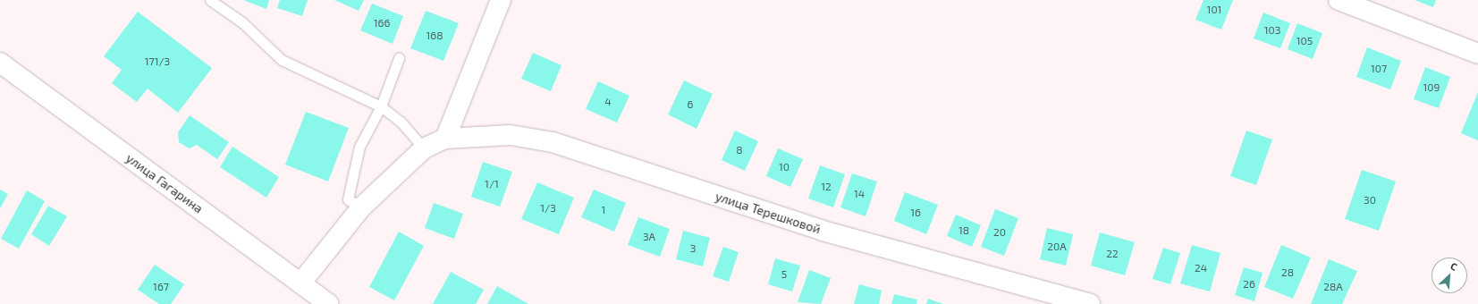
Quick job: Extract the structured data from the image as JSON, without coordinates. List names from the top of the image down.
{
  "streets": {
    "street": ["улица Гагарина", "улица Терешковой"]
  },
  "house_numbers": [
    "101",
    "166",
    "103",
    "168",
    "105",
    "171/3",
    "107",
    "109",
    "4",
    "6",
    "8",
    "10",
    "1/1",
    "12",
    "14",
    "30",
    "1/3",
    "1",
    "16",
    "18",
    "20",
    "3А",
    "20А",
    "3",
    "22",
    "24",
    "28",
    "5",
    "26",
    "167",
    "28А"
  ],
  "north": "top right"
}
